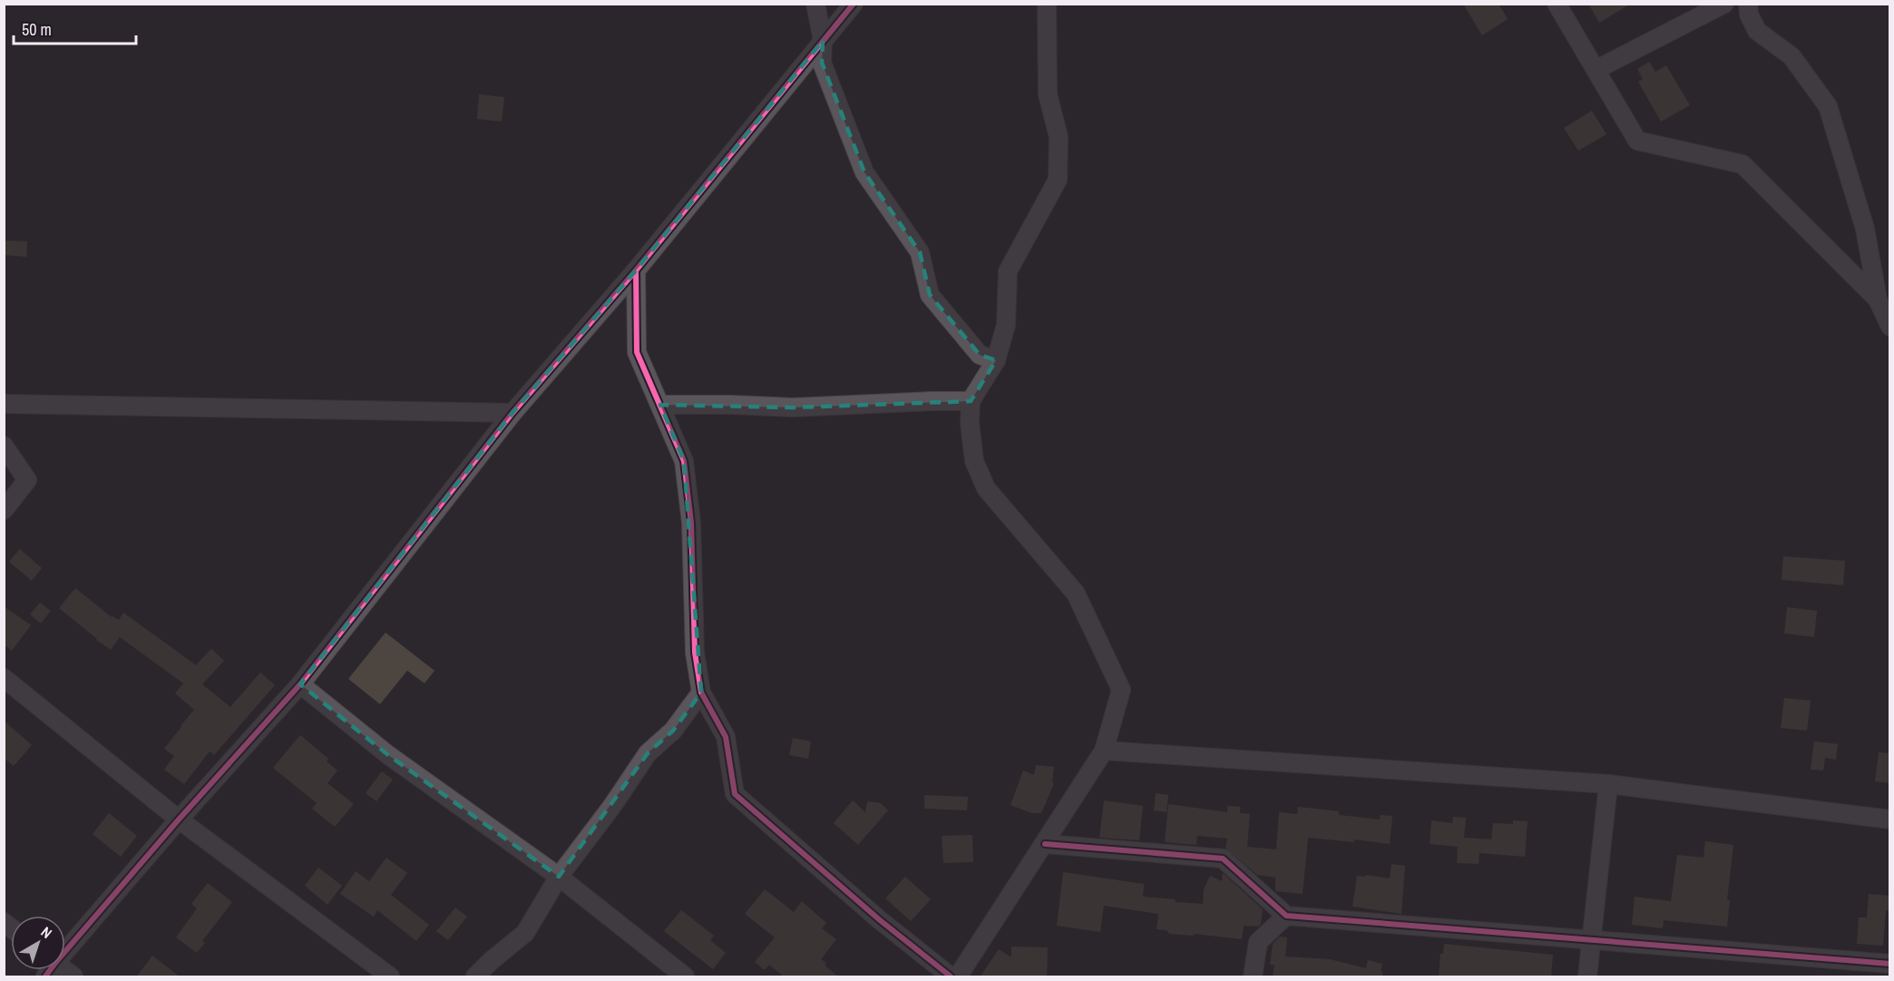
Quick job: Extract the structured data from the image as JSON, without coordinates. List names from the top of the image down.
{
  "scale_bar": "50 m",
  "north": "top right"
}
